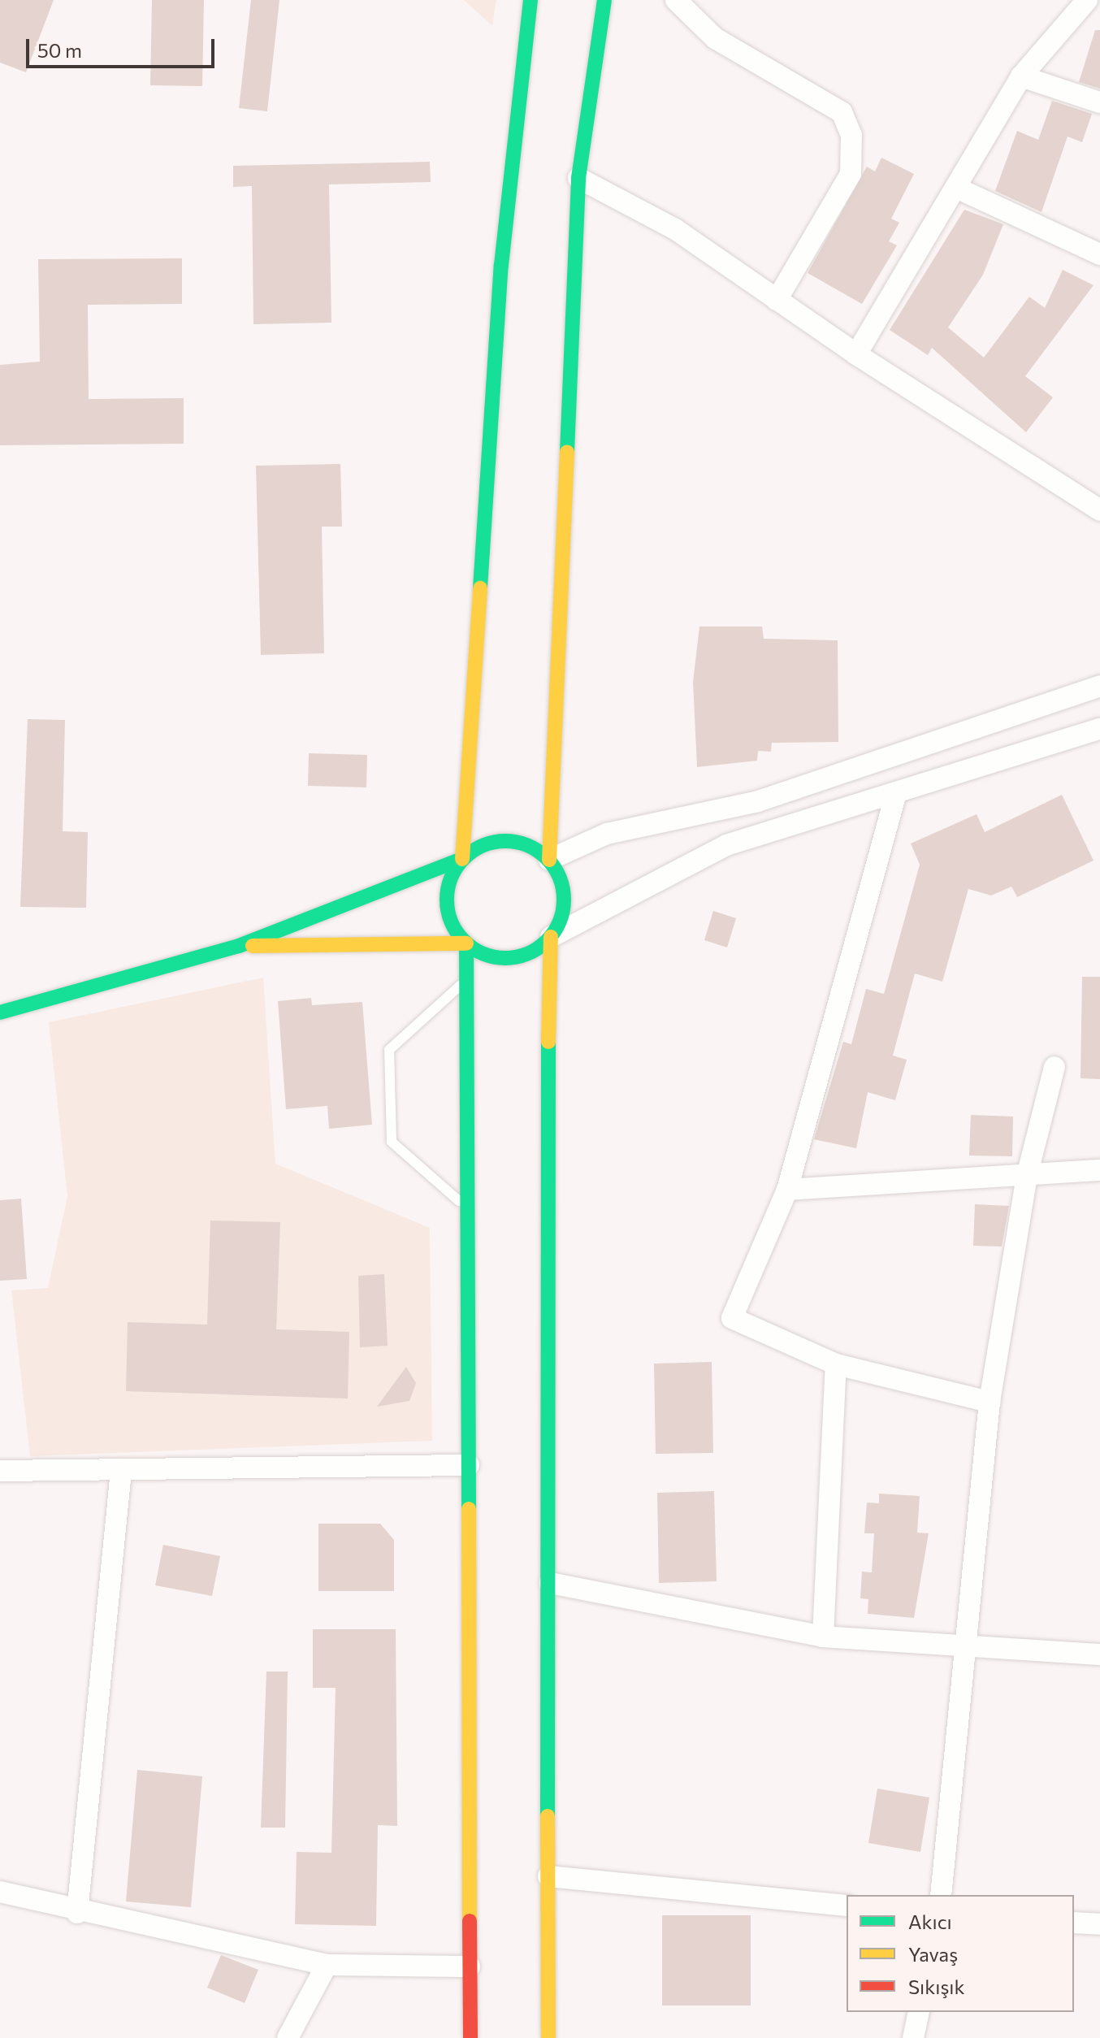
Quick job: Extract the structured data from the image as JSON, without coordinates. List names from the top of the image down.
{
  "legend": ["Akıcı", "Yavaş", "Sıkışık"],
  "scale_bar": "50 m"
}
